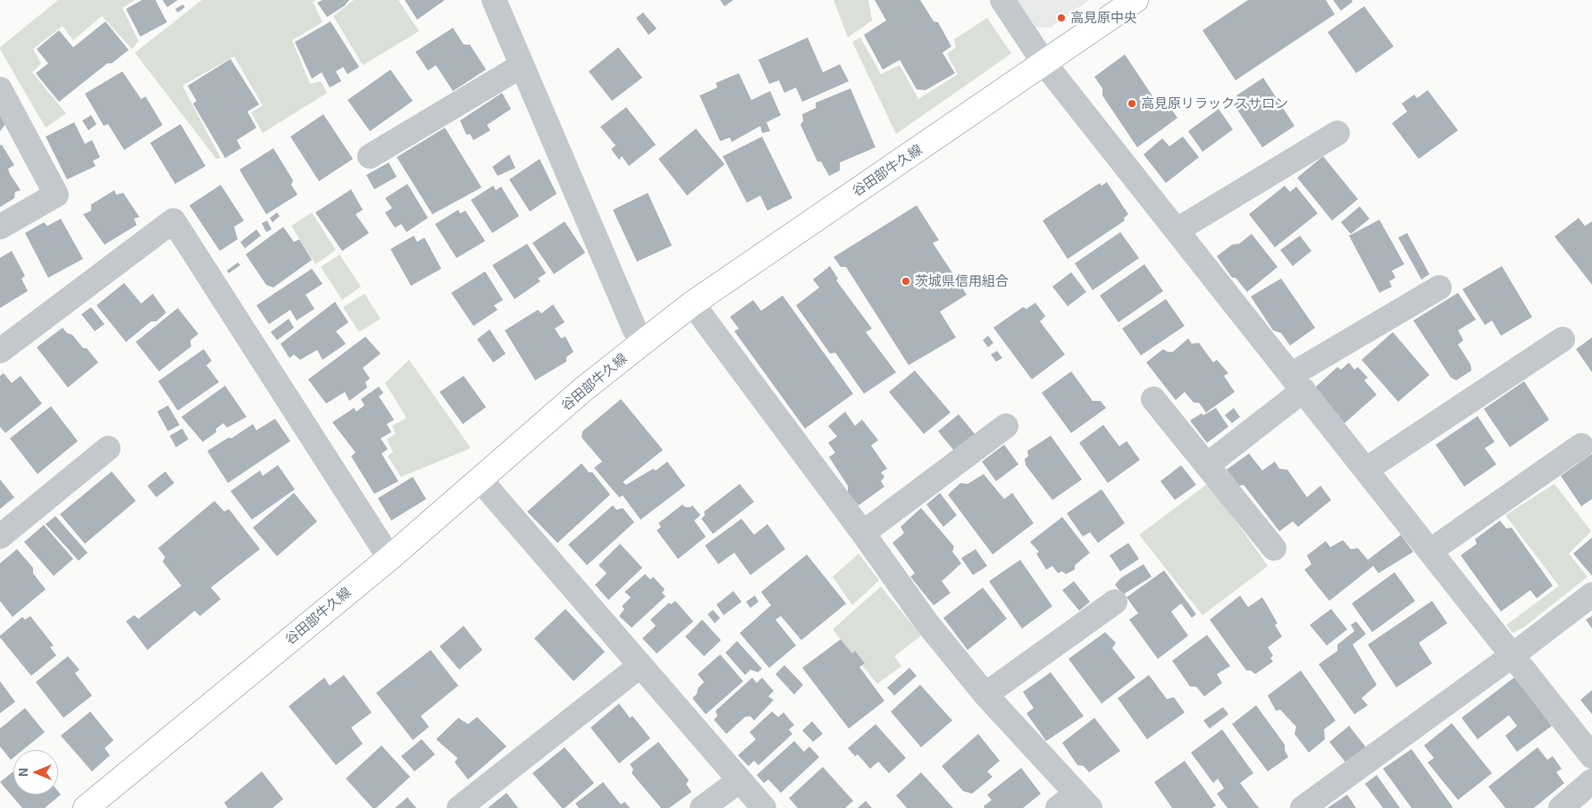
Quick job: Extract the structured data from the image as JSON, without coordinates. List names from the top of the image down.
{
  "streets": {
    "main road": ["谷田部牛久線"]
  },
  "places": ["高見原中央", "高見原リラックスサロン", "茨城県信用組合"],
  "north": "left"
}
